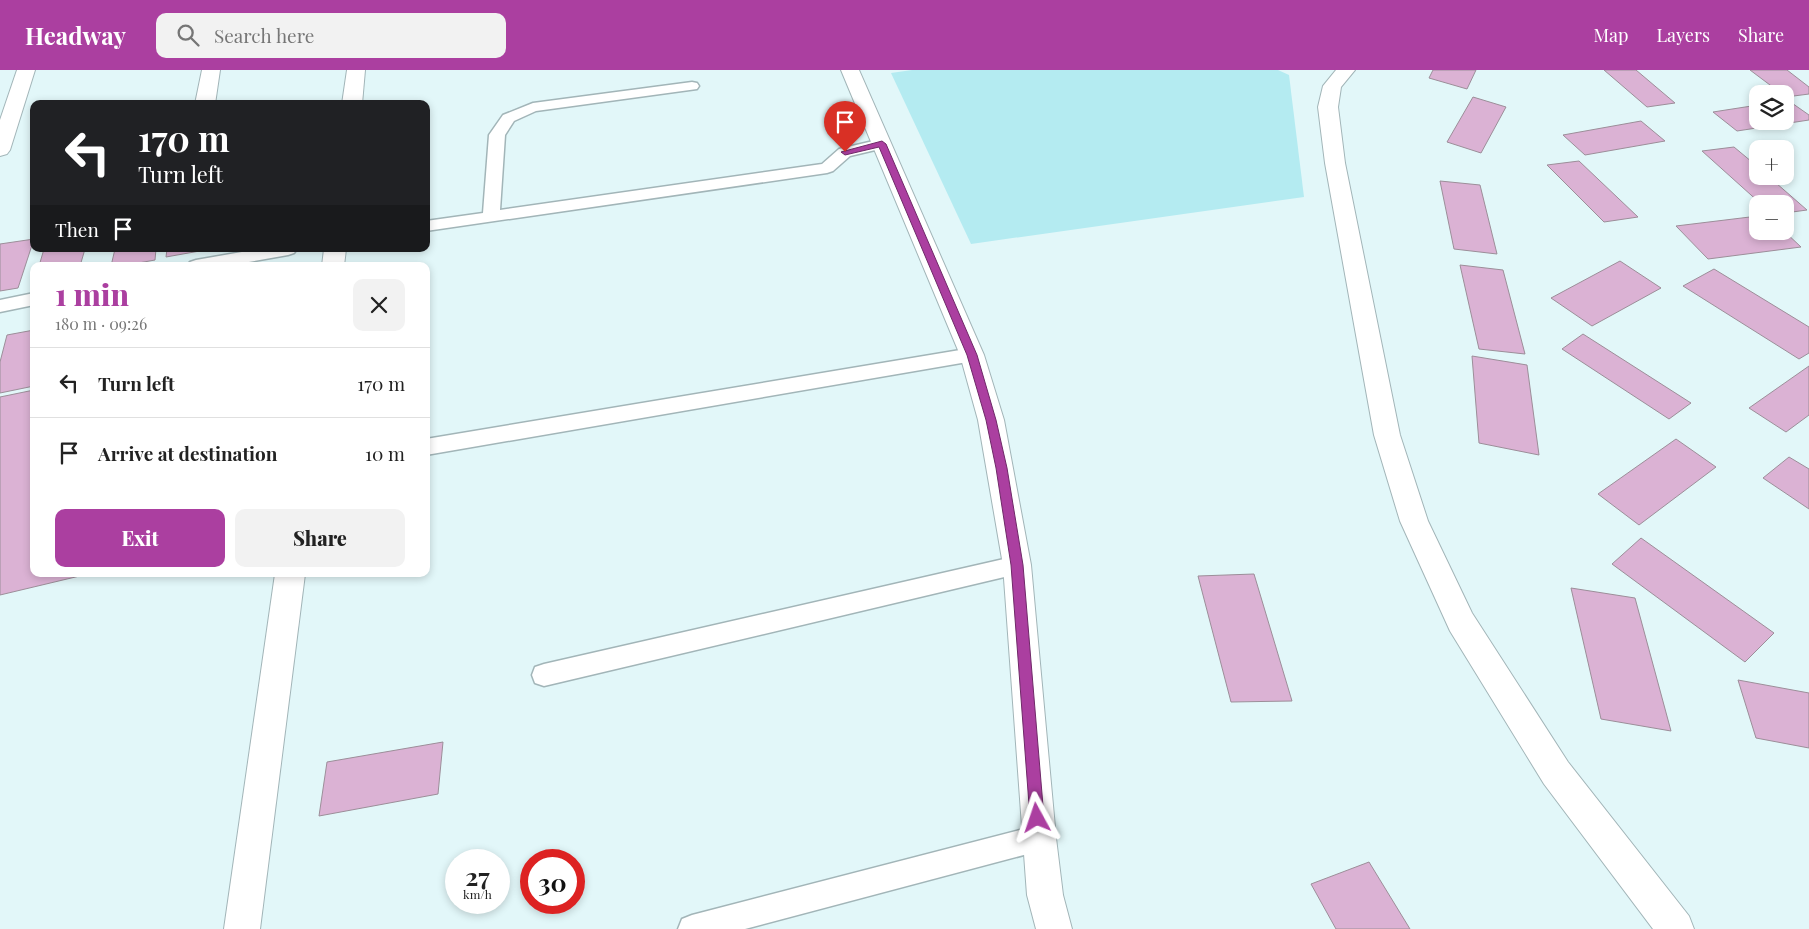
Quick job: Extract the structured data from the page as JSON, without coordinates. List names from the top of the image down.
{
  "page": {
    "header": "Headway",
    "search": "Search here",
    "nav": ["Map", "Layers", "Share"],
    "map_buttons": ["+", "−"],
    "turn": ["170 m", "Turn left"],
    "then": "Then",
    "heading": ["1 min", "180 m · 09:26"],
    "list": [
      {
        "name": "Turn left",
        "value": "170 m"
      },
      {
        "name": "Arrive at destination",
        "value": "10 m"
      }
    ],
    "buttons": ["Exit", "Share"],
    "speed": "27 km/h",
    "limit": "30"
  }
}
